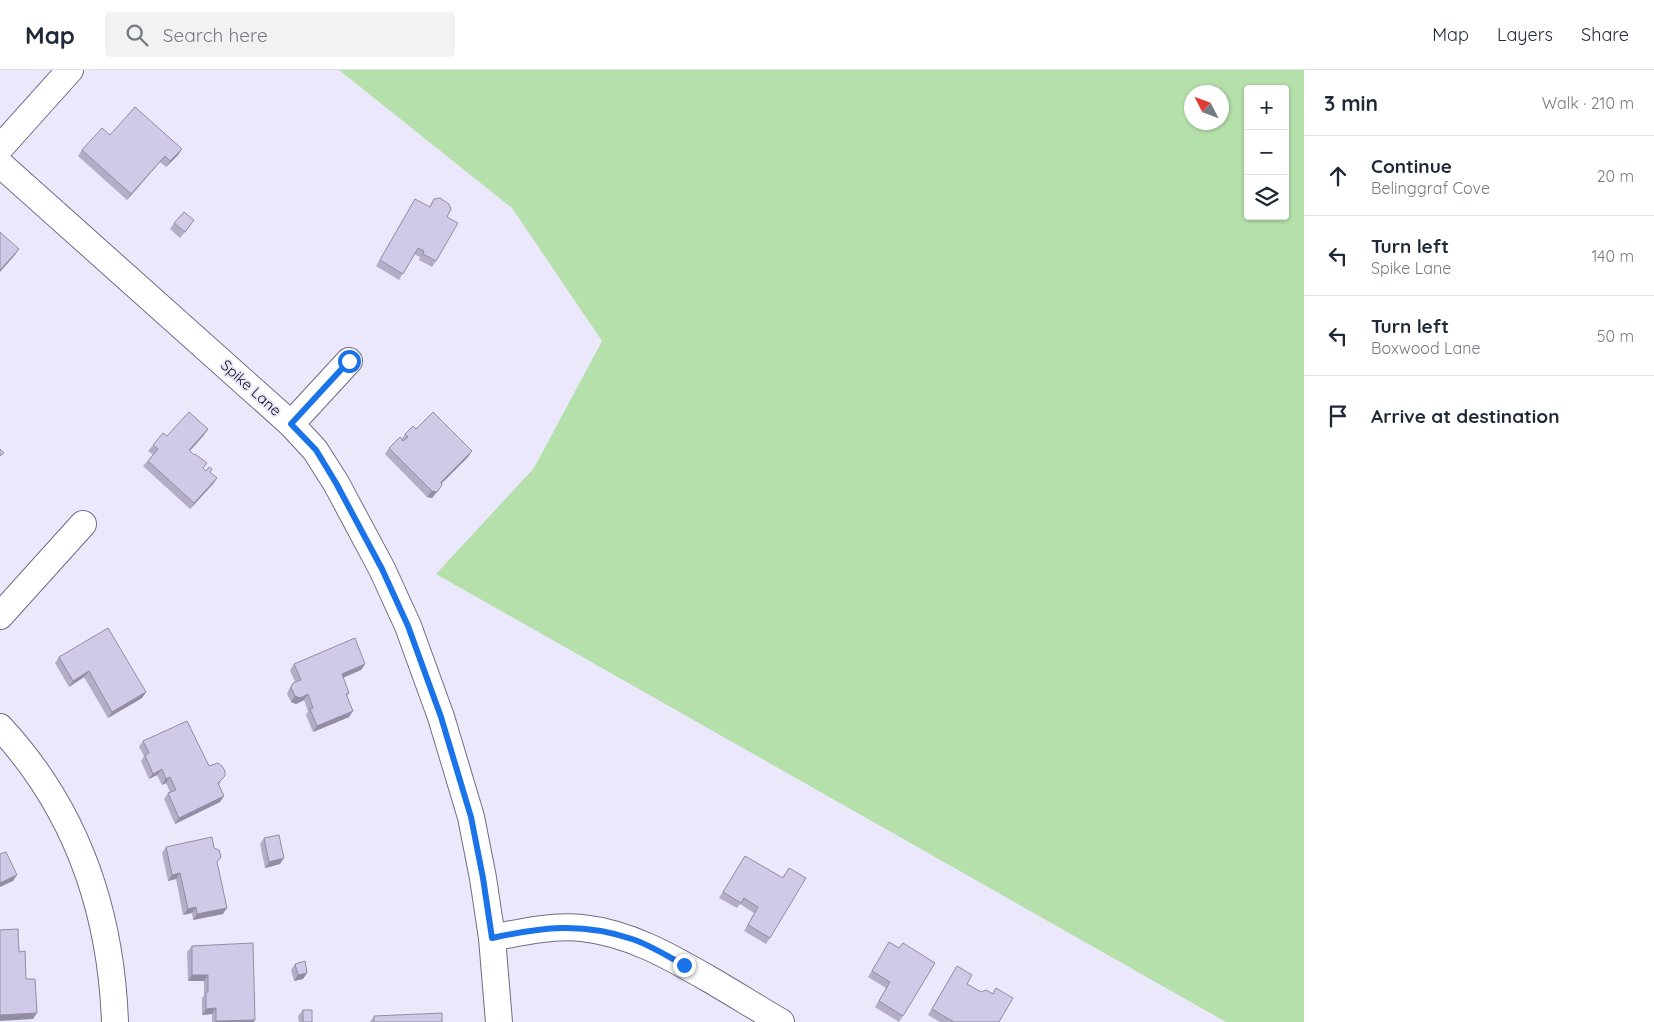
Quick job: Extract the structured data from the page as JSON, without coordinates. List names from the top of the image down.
{
  "streets": {
    "street": ["Spike Lane"]
  },
  "north": "top left",
  "page": {
    "header": "Map",
    "search": "Search here",
    "nav": ["Map", "Layers", "Share"],
    "heading": ["3 min", "Walk · 210 m"],
    "map_buttons": ["+", "−"],
    "list": [
      ["Continue", "Belinggraf Cove", "20 m"],
      ["Turn left", "Spike Lane", "140 m"],
      ["Turn left", "Boxwood Lane", "50 m"],
      "Arrive at destination"
    ]
  }
}
